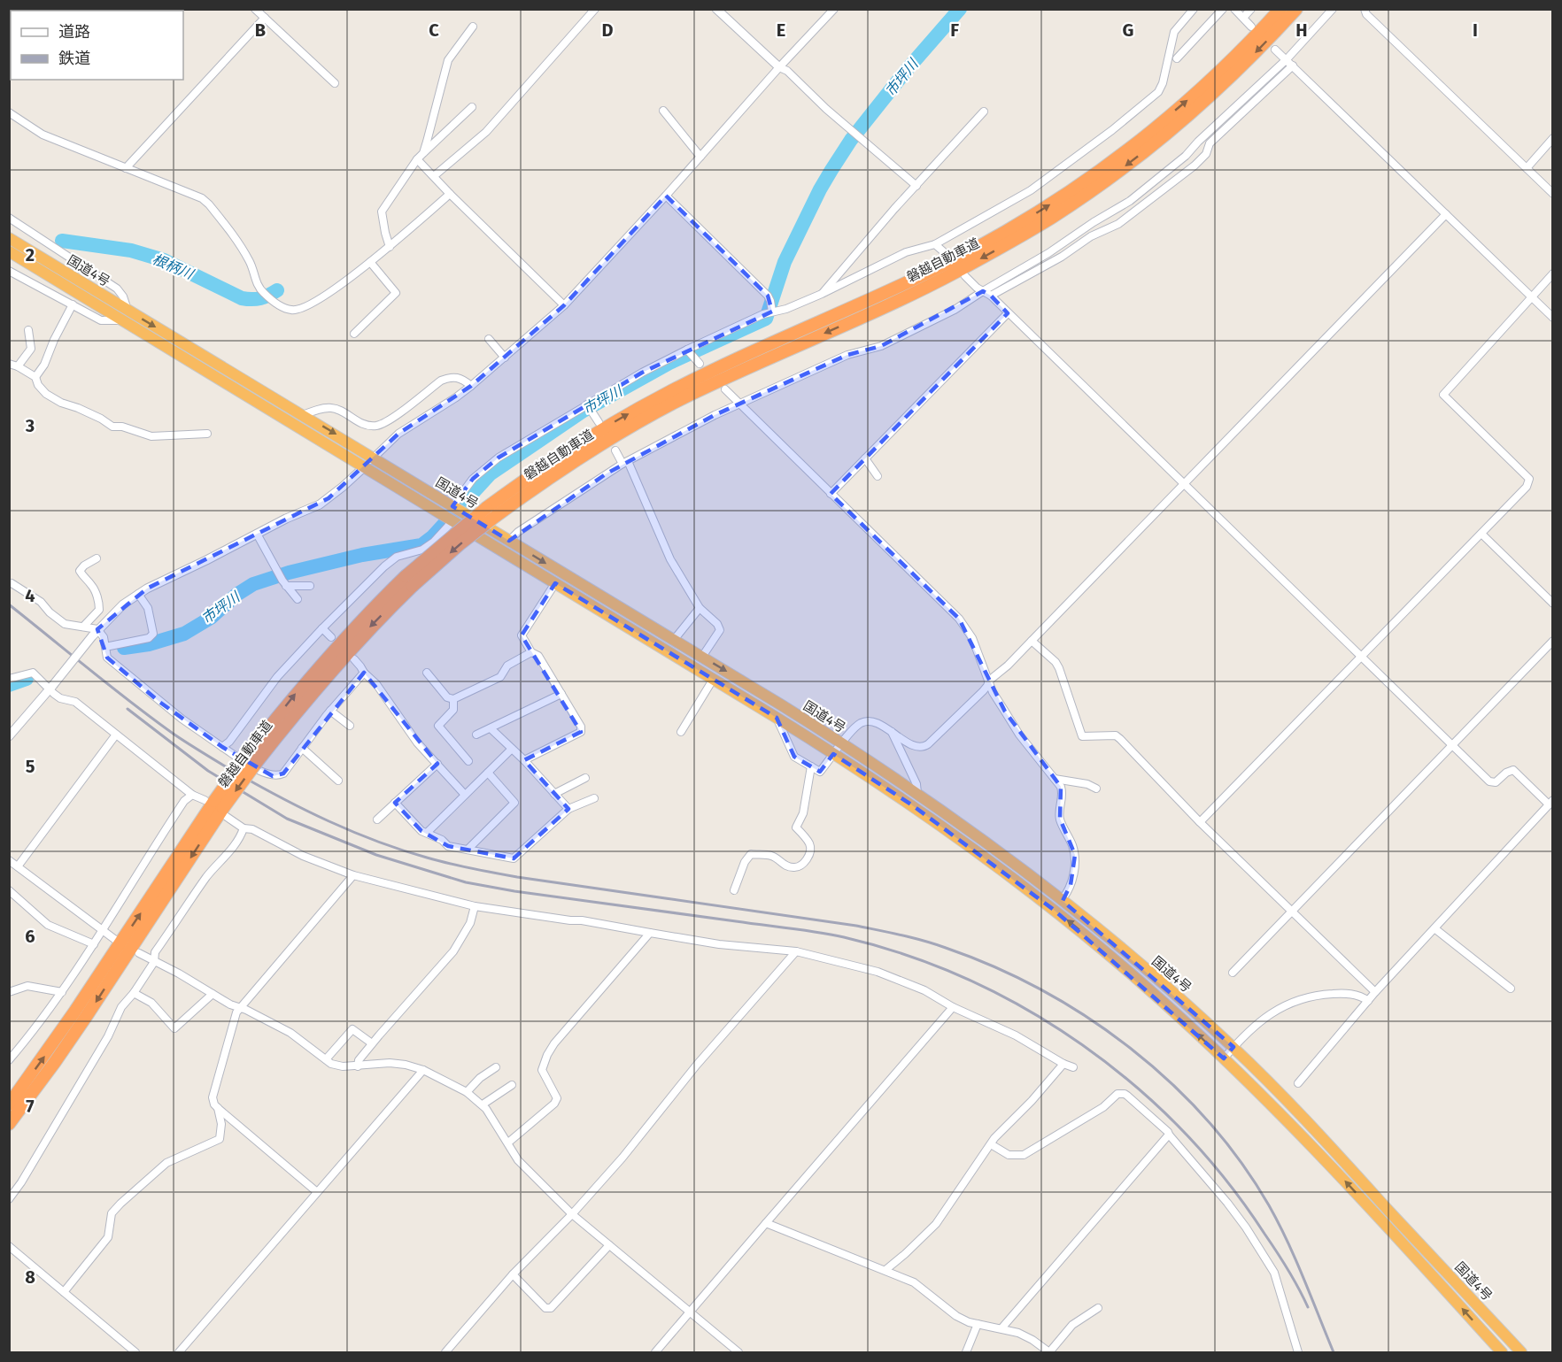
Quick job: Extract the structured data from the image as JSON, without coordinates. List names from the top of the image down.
{
  "streets": {
    "highway": ["磐越自動車道", "国道4号"]
  },
  "water": ["市坪川", "根柄川"],
  "legend": ["道路", "鉄道"],
  "grid": {
    "columns": [
      "B",
      "C",
      "D",
      "E",
      "F",
      "G",
      "H",
      "I"
    ],
    "rows": [
      "2",
      "3",
      "4",
      "5",
      "6",
      "7",
      "8"
    ]
  }
}
